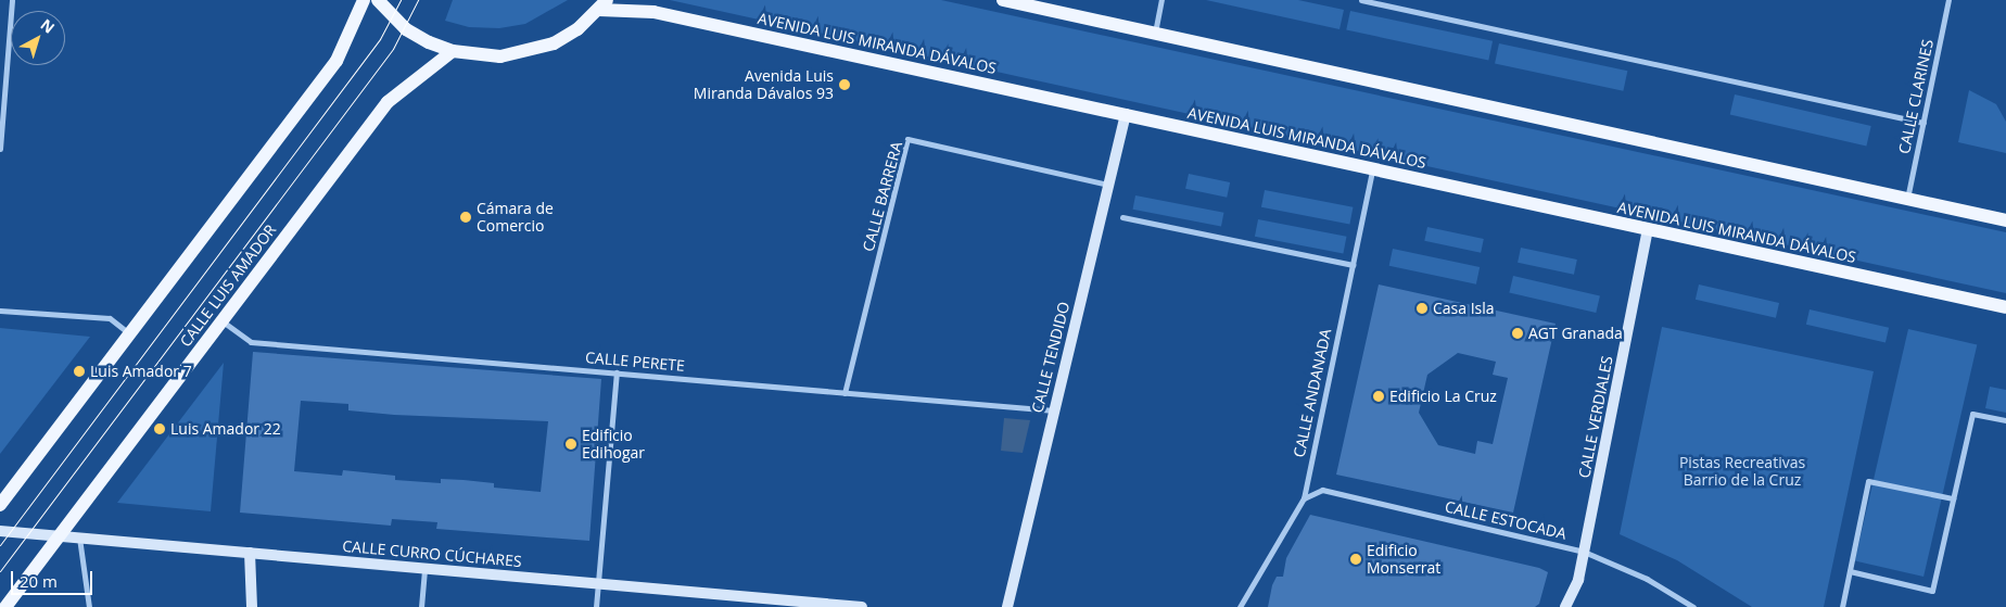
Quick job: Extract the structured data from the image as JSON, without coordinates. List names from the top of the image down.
{
  "streets": {
    "main road": ["AVENIDA LUIS MIRANDA DÁVALOS", "CALLE LUIS AMADOR"],
    "street": [
      "CALLE CLARINES",
      "CALLE BARRERA",
      "CALLE TENDIDO",
      "CALLE PERETE",
      "CALLE ANDANADA",
      "CALLE VERDIALES",
      "CALLE ESTOCADA",
      "CALLE CURRO CÚCHARES"
    ]
  },
  "crossings": [
    ["AVENIDA LUIS MIRANDA DÁVALOS", "CALLE TENDIDO"],
    ["AVENIDA LUIS MIRANDA DÁVALOS", "CALLE ANDANADA"],
    ["AVENIDA LUIS MIRANDA DÁVALOS", "CALLE VERDIALES"],
    ["CALLE BARRERA", "CALLE TENDIDO"],
    ["CALLE BARRERA", "CALLE PERETE"],
    ["CALLE LUIS AMADOR", "CALLE PERETE"],
    ["CALLE LUIS AMADOR", "CALLE CURRO CÚCHARES"],
    ["CALLE TENDIDO", "CALLE PERETE"],
    ["CALLE ANDANADA", "CALLE ESTOCADA"],
    ["CALLE VERDIALES", "CALLE ESTOCADA"]
  ],
  "parks": ["Pistas Recreativas Barrio de la Cruz"],
  "places": [
    "Avenida Luis Miranda Dávalos 93",
    "Cámara de Comercio",
    "Casa Isla",
    "AGT Granada",
    "Luis Amador 7",
    "Edificio La Cruz",
    "Luis Amador 22",
    "Edificio Edihogar",
    "Edificio Monserrat"
  ],
  "scale_bar": "20 m",
  "north": "top right"
}
